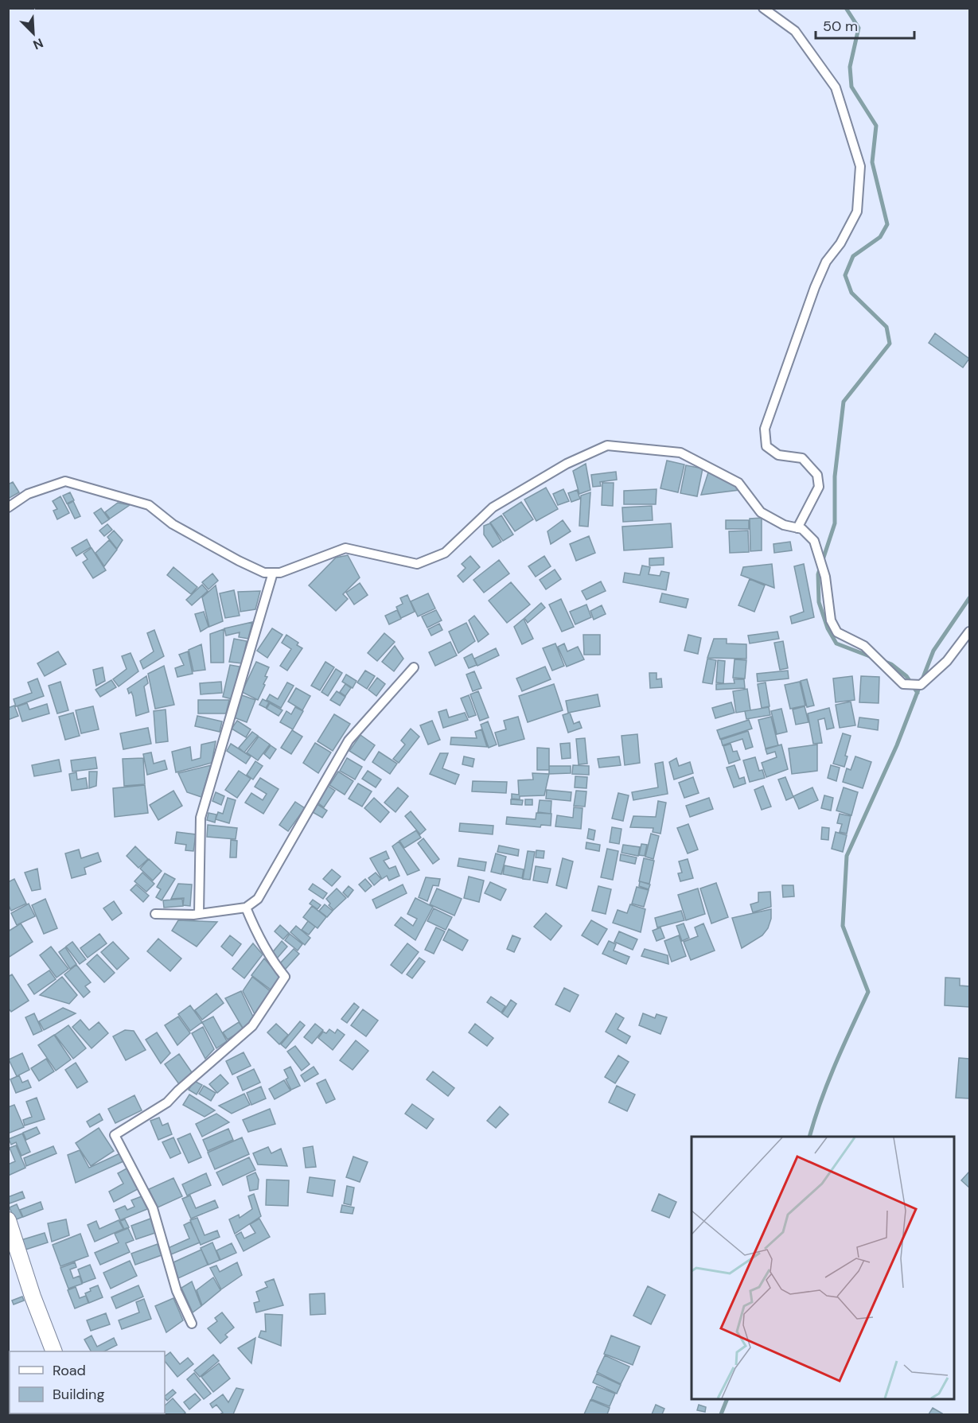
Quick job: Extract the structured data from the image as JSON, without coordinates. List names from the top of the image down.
{
  "legend": ["Road", "Building"],
  "scale_bar": "50 m",
  "north": "bottom right"
}
